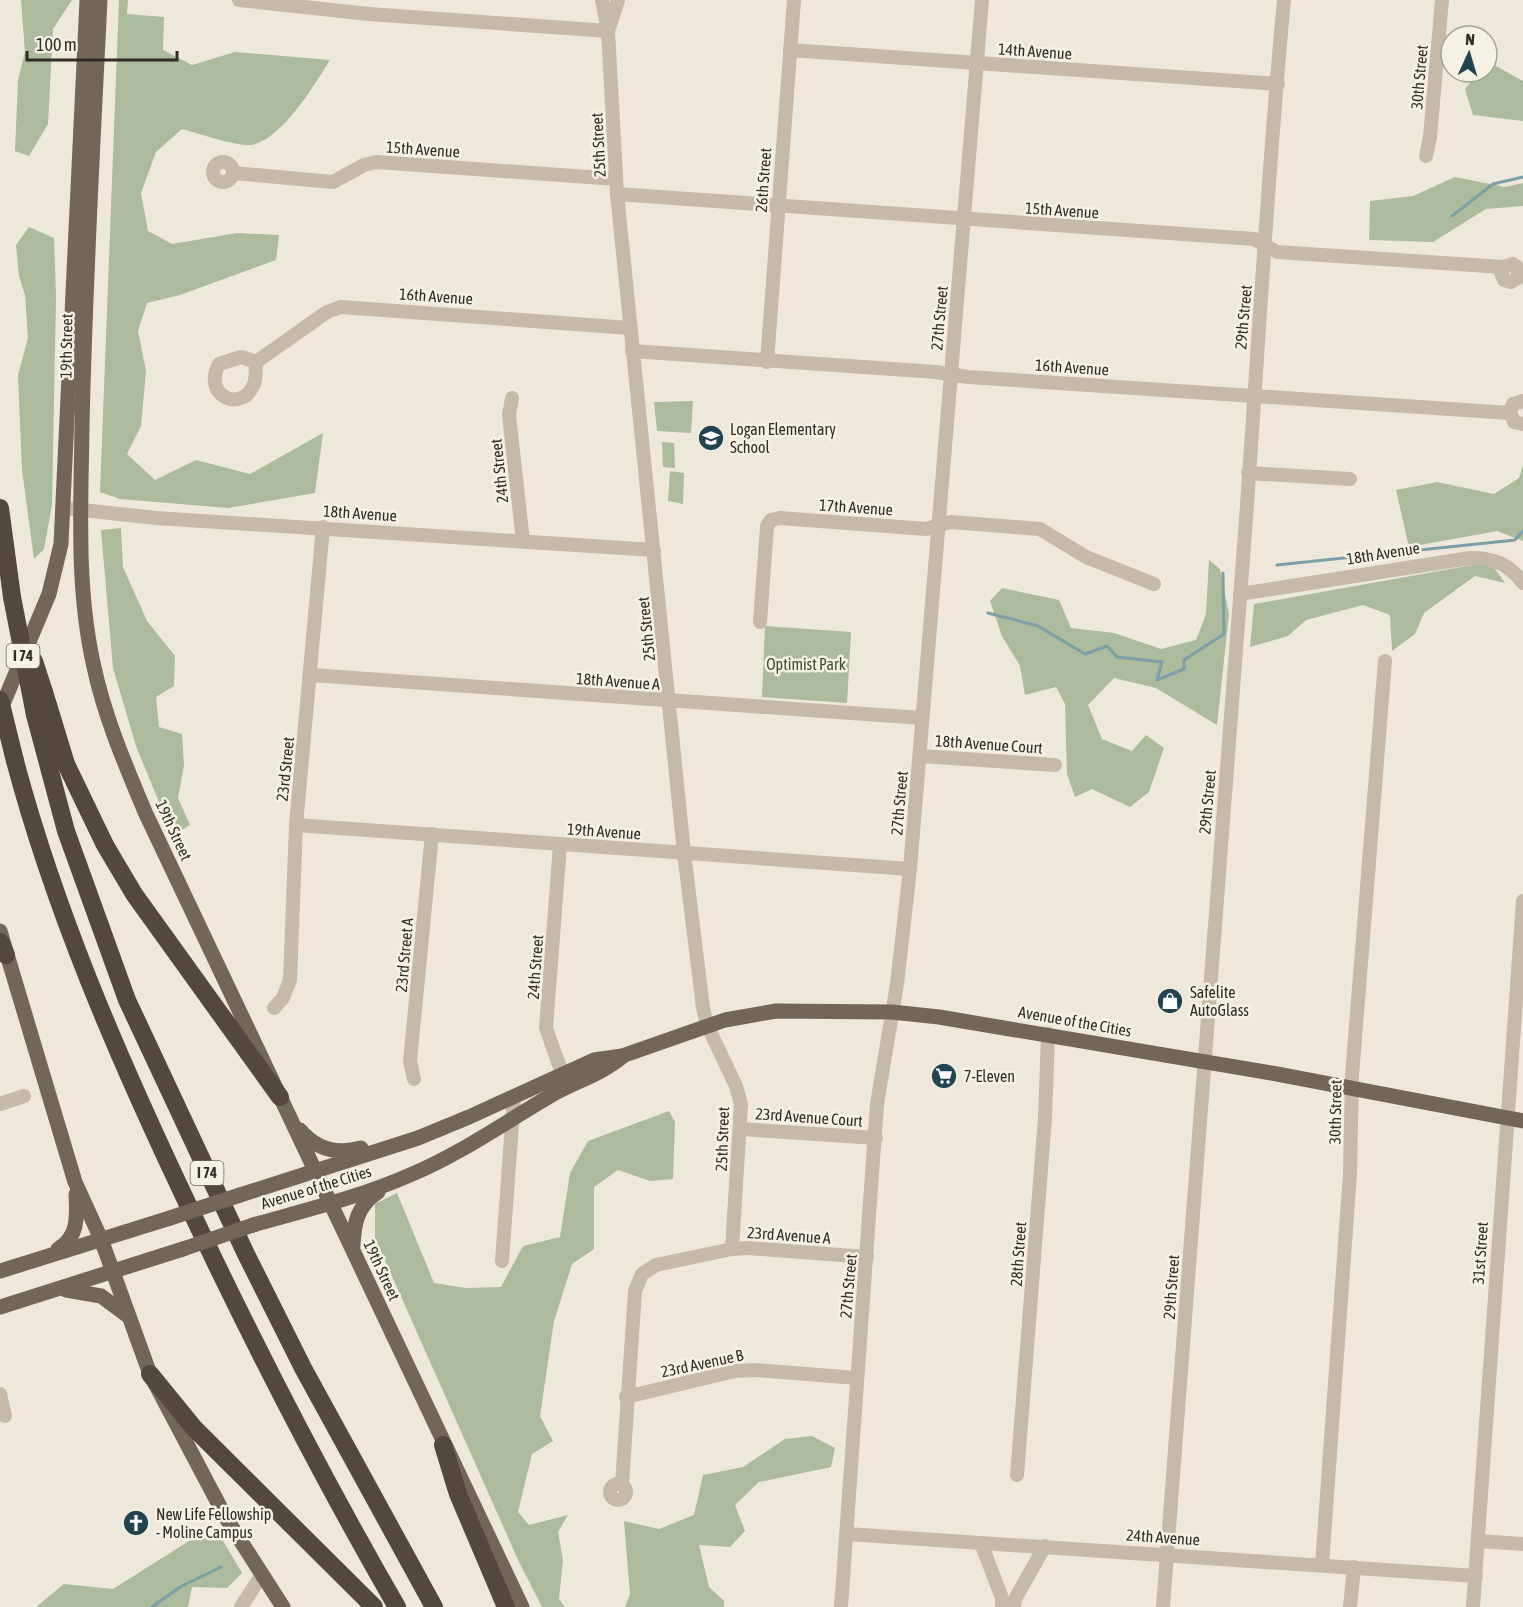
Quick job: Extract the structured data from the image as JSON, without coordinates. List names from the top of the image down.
{
  "streets": {
    "highway": ["I 74"],
    "main road": ["19th Street", "Avenue of the Cities"],
    "street": [
      "14th Avenue",
      "30th Street",
      "25th Street",
      "15th Avenue",
      "26th Street",
      "16th Avenue",
      "29th Street",
      "27th Street",
      "24th Street",
      "17th Avenue",
      "18th Avenue",
      "18th Avenue A",
      "18th Avenue Court",
      "23rd Street",
      "19th Avenue",
      "23rd Street A",
      "23rd Avenue Court",
      "23rd Avenue A",
      "31st Street",
      "28th Street",
      "23rd Avenue B",
      "24th Avenue"
    ]
  },
  "crossings": [
    ["14th Avenue", "26th Street"],
    ["14th Avenue", "29th Street"],
    ["14th Avenue", "27th Street"],
    ["30th Street", "Avenue of the Cities"],
    ["30th Street", "24th Avenue"],
    ["25th Street", "15th Avenue"],
    ["25th Street", "16th Avenue"],
    ["25th Street", "18th Avenue"],
    ["25th Street", "18th Avenue A"],
    ["25th Street", "19th Avenue"],
    ["25th Street", "Avenue of the Cities"],
    ["25th Street", "23rd Avenue Court"],
    ["25th Street", "23rd Avenue A"],
    ["15th Avenue", "26th Street"],
    ["15th Avenue", "29th Street"],
    ["15th Avenue", "27th Street"],
    ["26th Street", "16th Avenue"],
    ["16th Avenue", "29th Street"],
    ["16th Avenue", "27th Street"],
    ["29th Street", "18th Avenue"],
    ["29th Street", "Avenue of the Cities"],
    ["29th Street", "24th Avenue"],
    ["27th Street", "17th Avenue"],
    ["27th Street", "18th Avenue A"],
    ["27th Street", "18th Avenue Court"],
    ["27th Street", "19th Avenue"],
    ["27th Street", "Avenue of the Cities"],
    ["27th Street", "23rd Avenue Court"],
    ["27th Street", "23rd Avenue A"],
    ["27th Street", "23rd Avenue B"],
    ["27th Street", "24th Avenue"],
    ["19th Street", "18th Avenue"],
    ["19th Street", "Avenue of the Cities"],
    ["24th Street", "18th Avenue"],
    ["24th Street", "19th Avenue"],
    ["24th Street", "Avenue of the Cities"],
    ["18th Avenue", "23rd Street"],
    ["18th Avenue A", "23rd Street"],
    ["23rd Street", "19th Avenue"],
    ["19th Avenue", "23rd Street A"],
    ["Avenue of the Cities", "31st Street"],
    ["Avenue of the Cities", "28th Street"],
    ["23rd Avenue A", "23rd Avenue B"],
    ["31st Street", "24th Avenue"]
  ],
  "parks": ["Optimist Park"],
  "places": {
    "school or university": ["Logan Elementary School"],
    "shop": ["Safelite AutoGlass"],
    "supermarket": ["7-Eleven"],
    "church": ["New Life Fellowship - Moline Campus"]
  },
  "scale_bar": "100 m",
  "north": "top"
}
